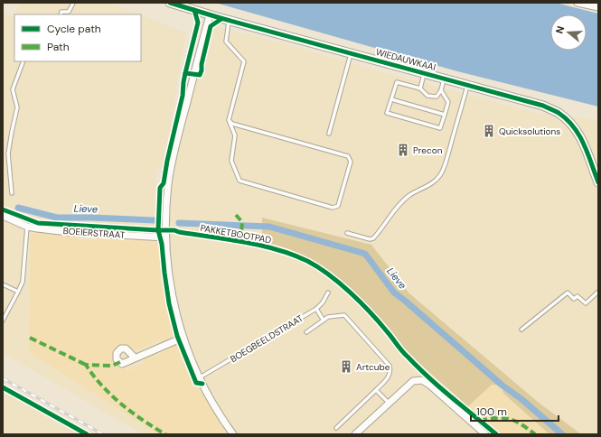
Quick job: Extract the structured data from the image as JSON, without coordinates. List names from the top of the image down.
{
  "streets": {
    "main road": ["WIEDAUWKAAI"],
    "street": ["BOEIERSTRAAT"],
    "lane": ["BOEGBEELDSTRAAT"],
    "cycle path": ["PAKKETBOOTPAD"]
  },
  "water": ["Lieve"],
  "places": {
    "building": ["Quicksolutions", "Precon", "Artcube"]
  },
  "legend": ["Cycle path", "Path"],
  "scale_bar": "100 m",
  "north": "left"
}
